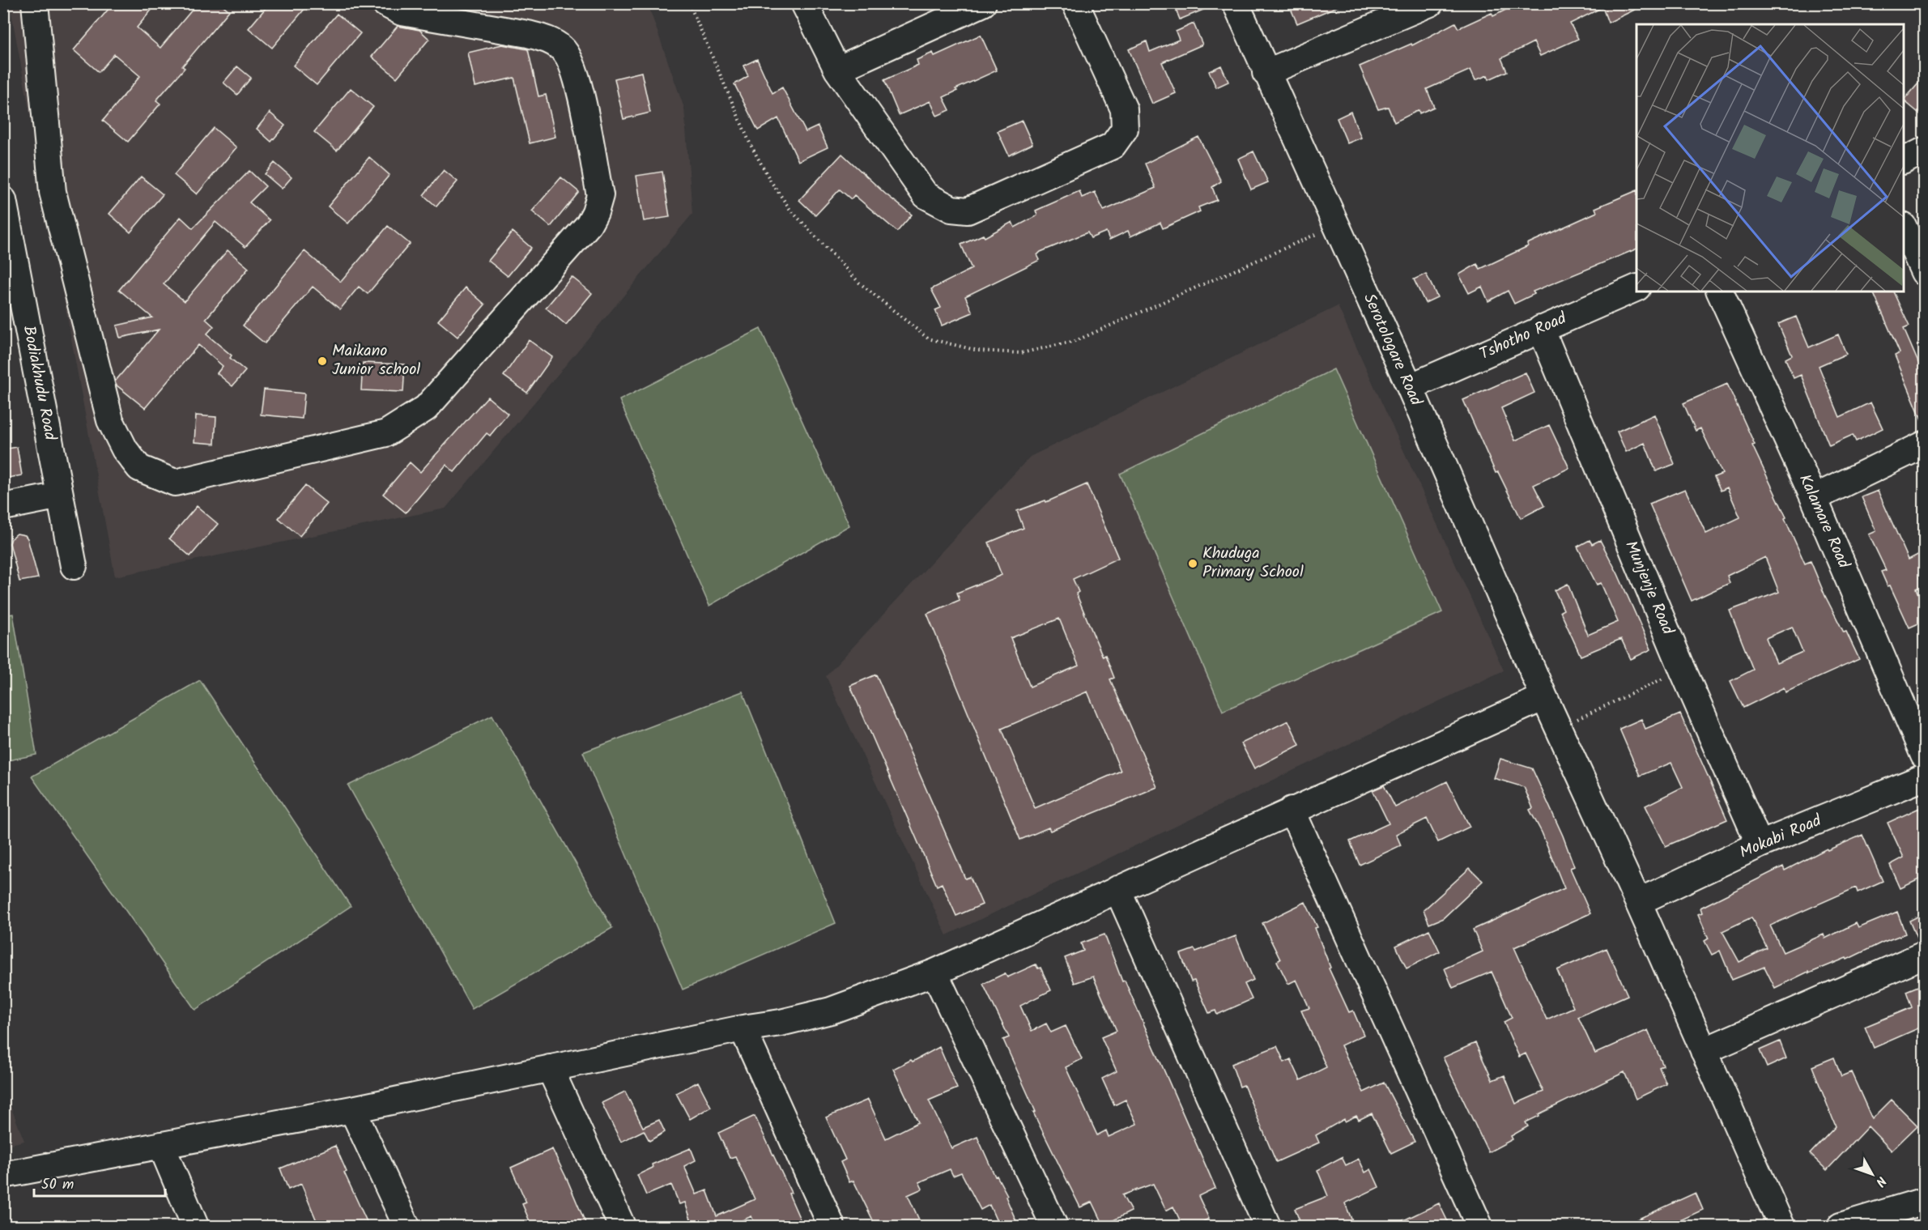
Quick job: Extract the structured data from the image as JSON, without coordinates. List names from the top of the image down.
{
  "streets": {
    "street": [
      "Tshotho Road",
      "Serotologare Road",
      "Bodiakhudu Road",
      "Kalamare Road",
      "Munjenje Road",
      "Mokabi Road"
    ]
  },
  "crossings": [
    ["Tshotho Road", "Serotologare Road"],
    ["Tshotho Road", "Munjenje Road"],
    ["Serotologare Road", "Mokabi Road"],
    ["Munjenje Road", "Mokabi Road"]
  ],
  "places": ["Maikano Junior school", "Khuduga Primary School"],
  "scale_bar": "50 m",
  "north": "bottom right"
}
